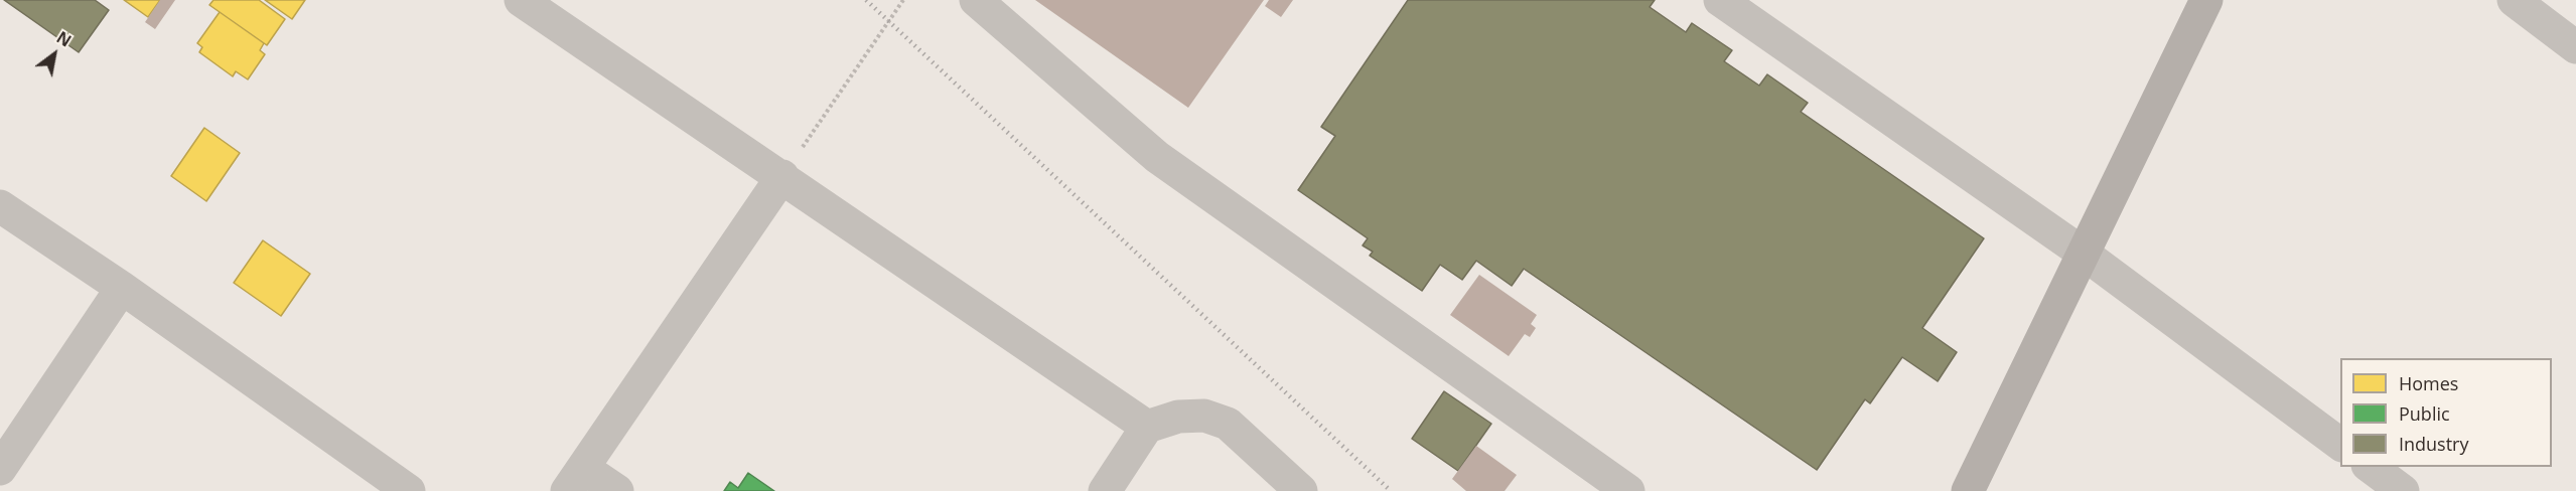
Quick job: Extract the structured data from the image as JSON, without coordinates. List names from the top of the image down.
{
  "legend": ["Homes", "Public", "Industry"],
  "north": "top right"
}
